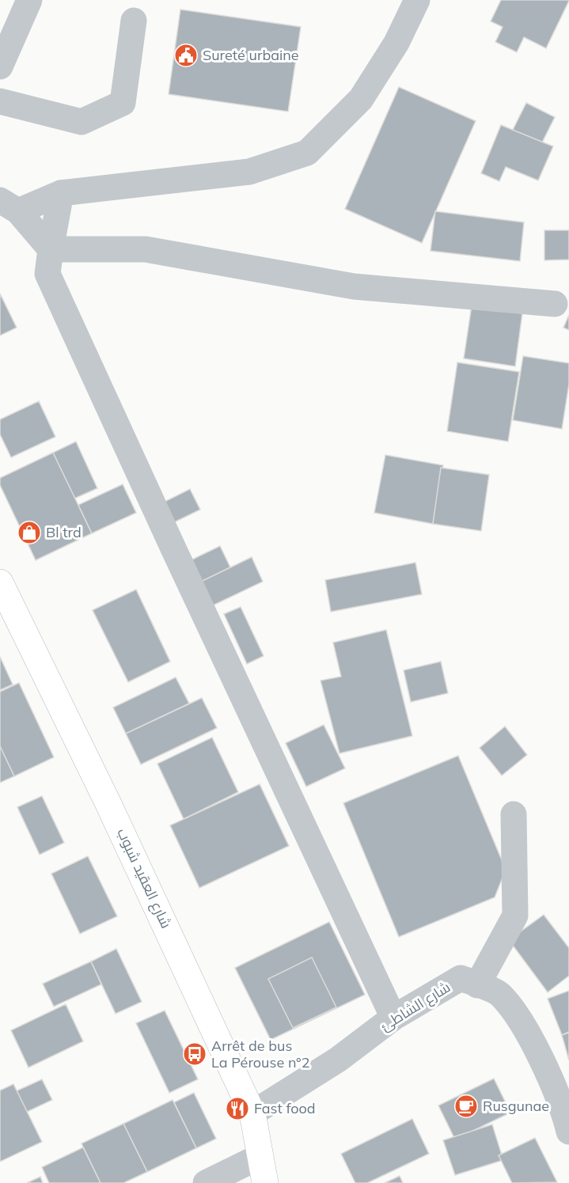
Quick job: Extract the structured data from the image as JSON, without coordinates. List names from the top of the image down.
{
  "streets": {
    "main road": ["شارع العقيد شبوب"],
    "street": ["شارع الشاطئ"]
  },
  "crossings": [
    ["شارع العقيد شبوب", "شارع الشاطئ"]
  ],
  "places": {
    "public building": ["Sureté urbaine"],
    "shop": ["Bl trd"],
    "bus stop": ["Arrêt de bus La Pérouse n°2"],
    "cafe": ["Rusgunae"],
    "restaurant": ["Fast food"]
  }
}
